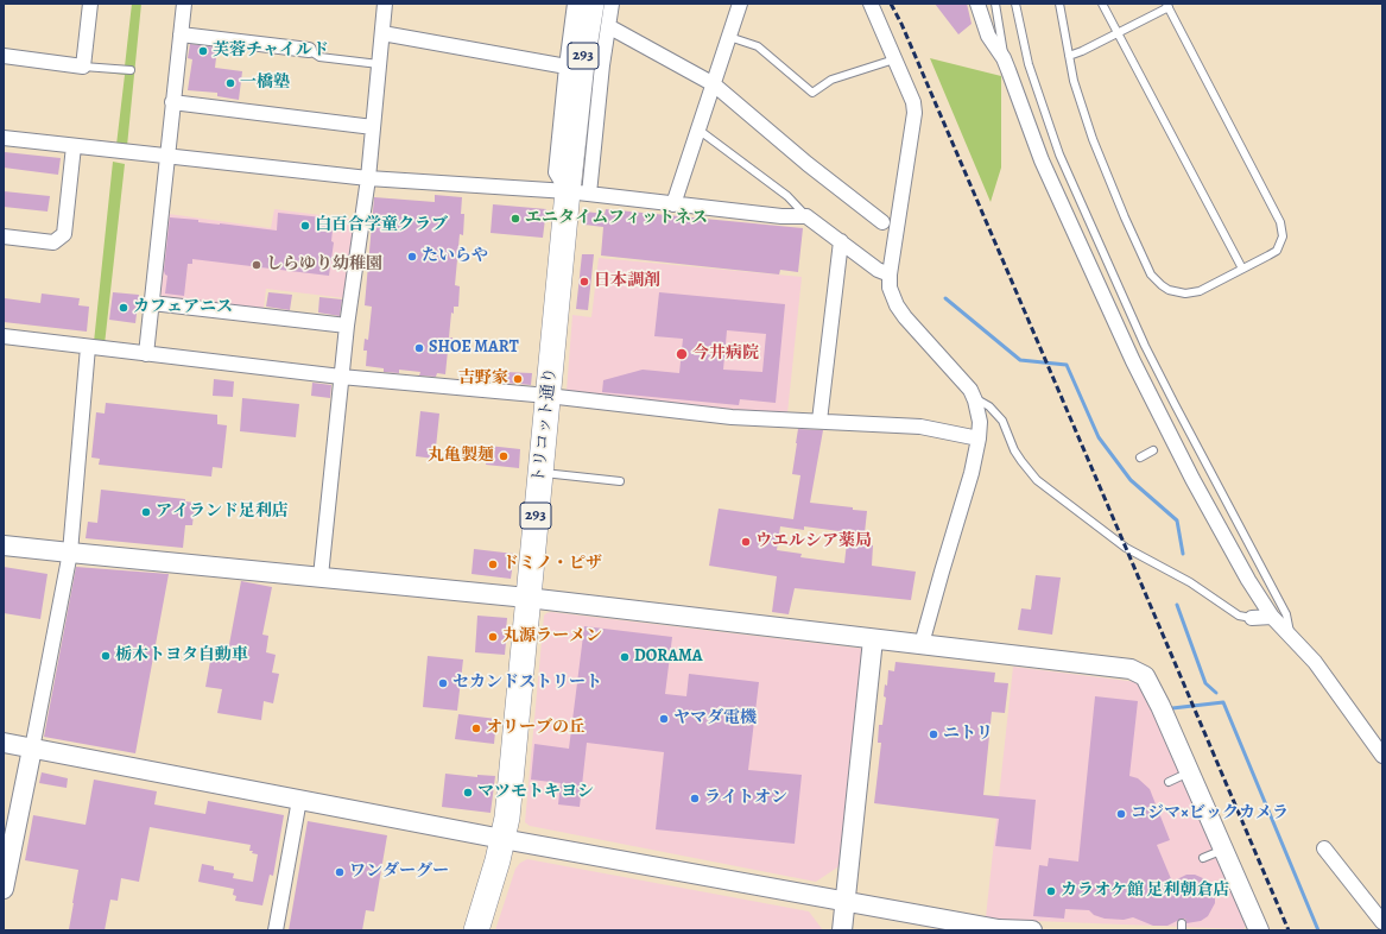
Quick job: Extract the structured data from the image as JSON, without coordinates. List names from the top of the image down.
{
  "streets": {
    "highway": ["293", "トリコット通り"]
  },
  "places": [
    "芙蓉チャイルド",
    "一橋塾",
    "エニタイムフィットネス",
    "白百合学童クラブ",
    "たいらや",
    "しらゆり幼稚園",
    "日本調剤",
    "カフェアニス",
    "SHOE MART",
    "今井病院",
    "吉野家",
    "丸亀製麺",
    "アイランド足利店",
    "ウエルシア薬局",
    "ドミノ・ピザ",
    "丸源ラーメン",
    "栃木トヨタ自動車",
    "DORAMA",
    "セカンドストリート",
    "ヤマダ電機",
    "オリーブの丘",
    "ニトリ",
    "マツモトキヨシ",
    "ライトオン",
    "コジマ×ビックカメラ",
    "ワンダーグー",
    "カラオケ館 足利朝倉店"
  ]
}
